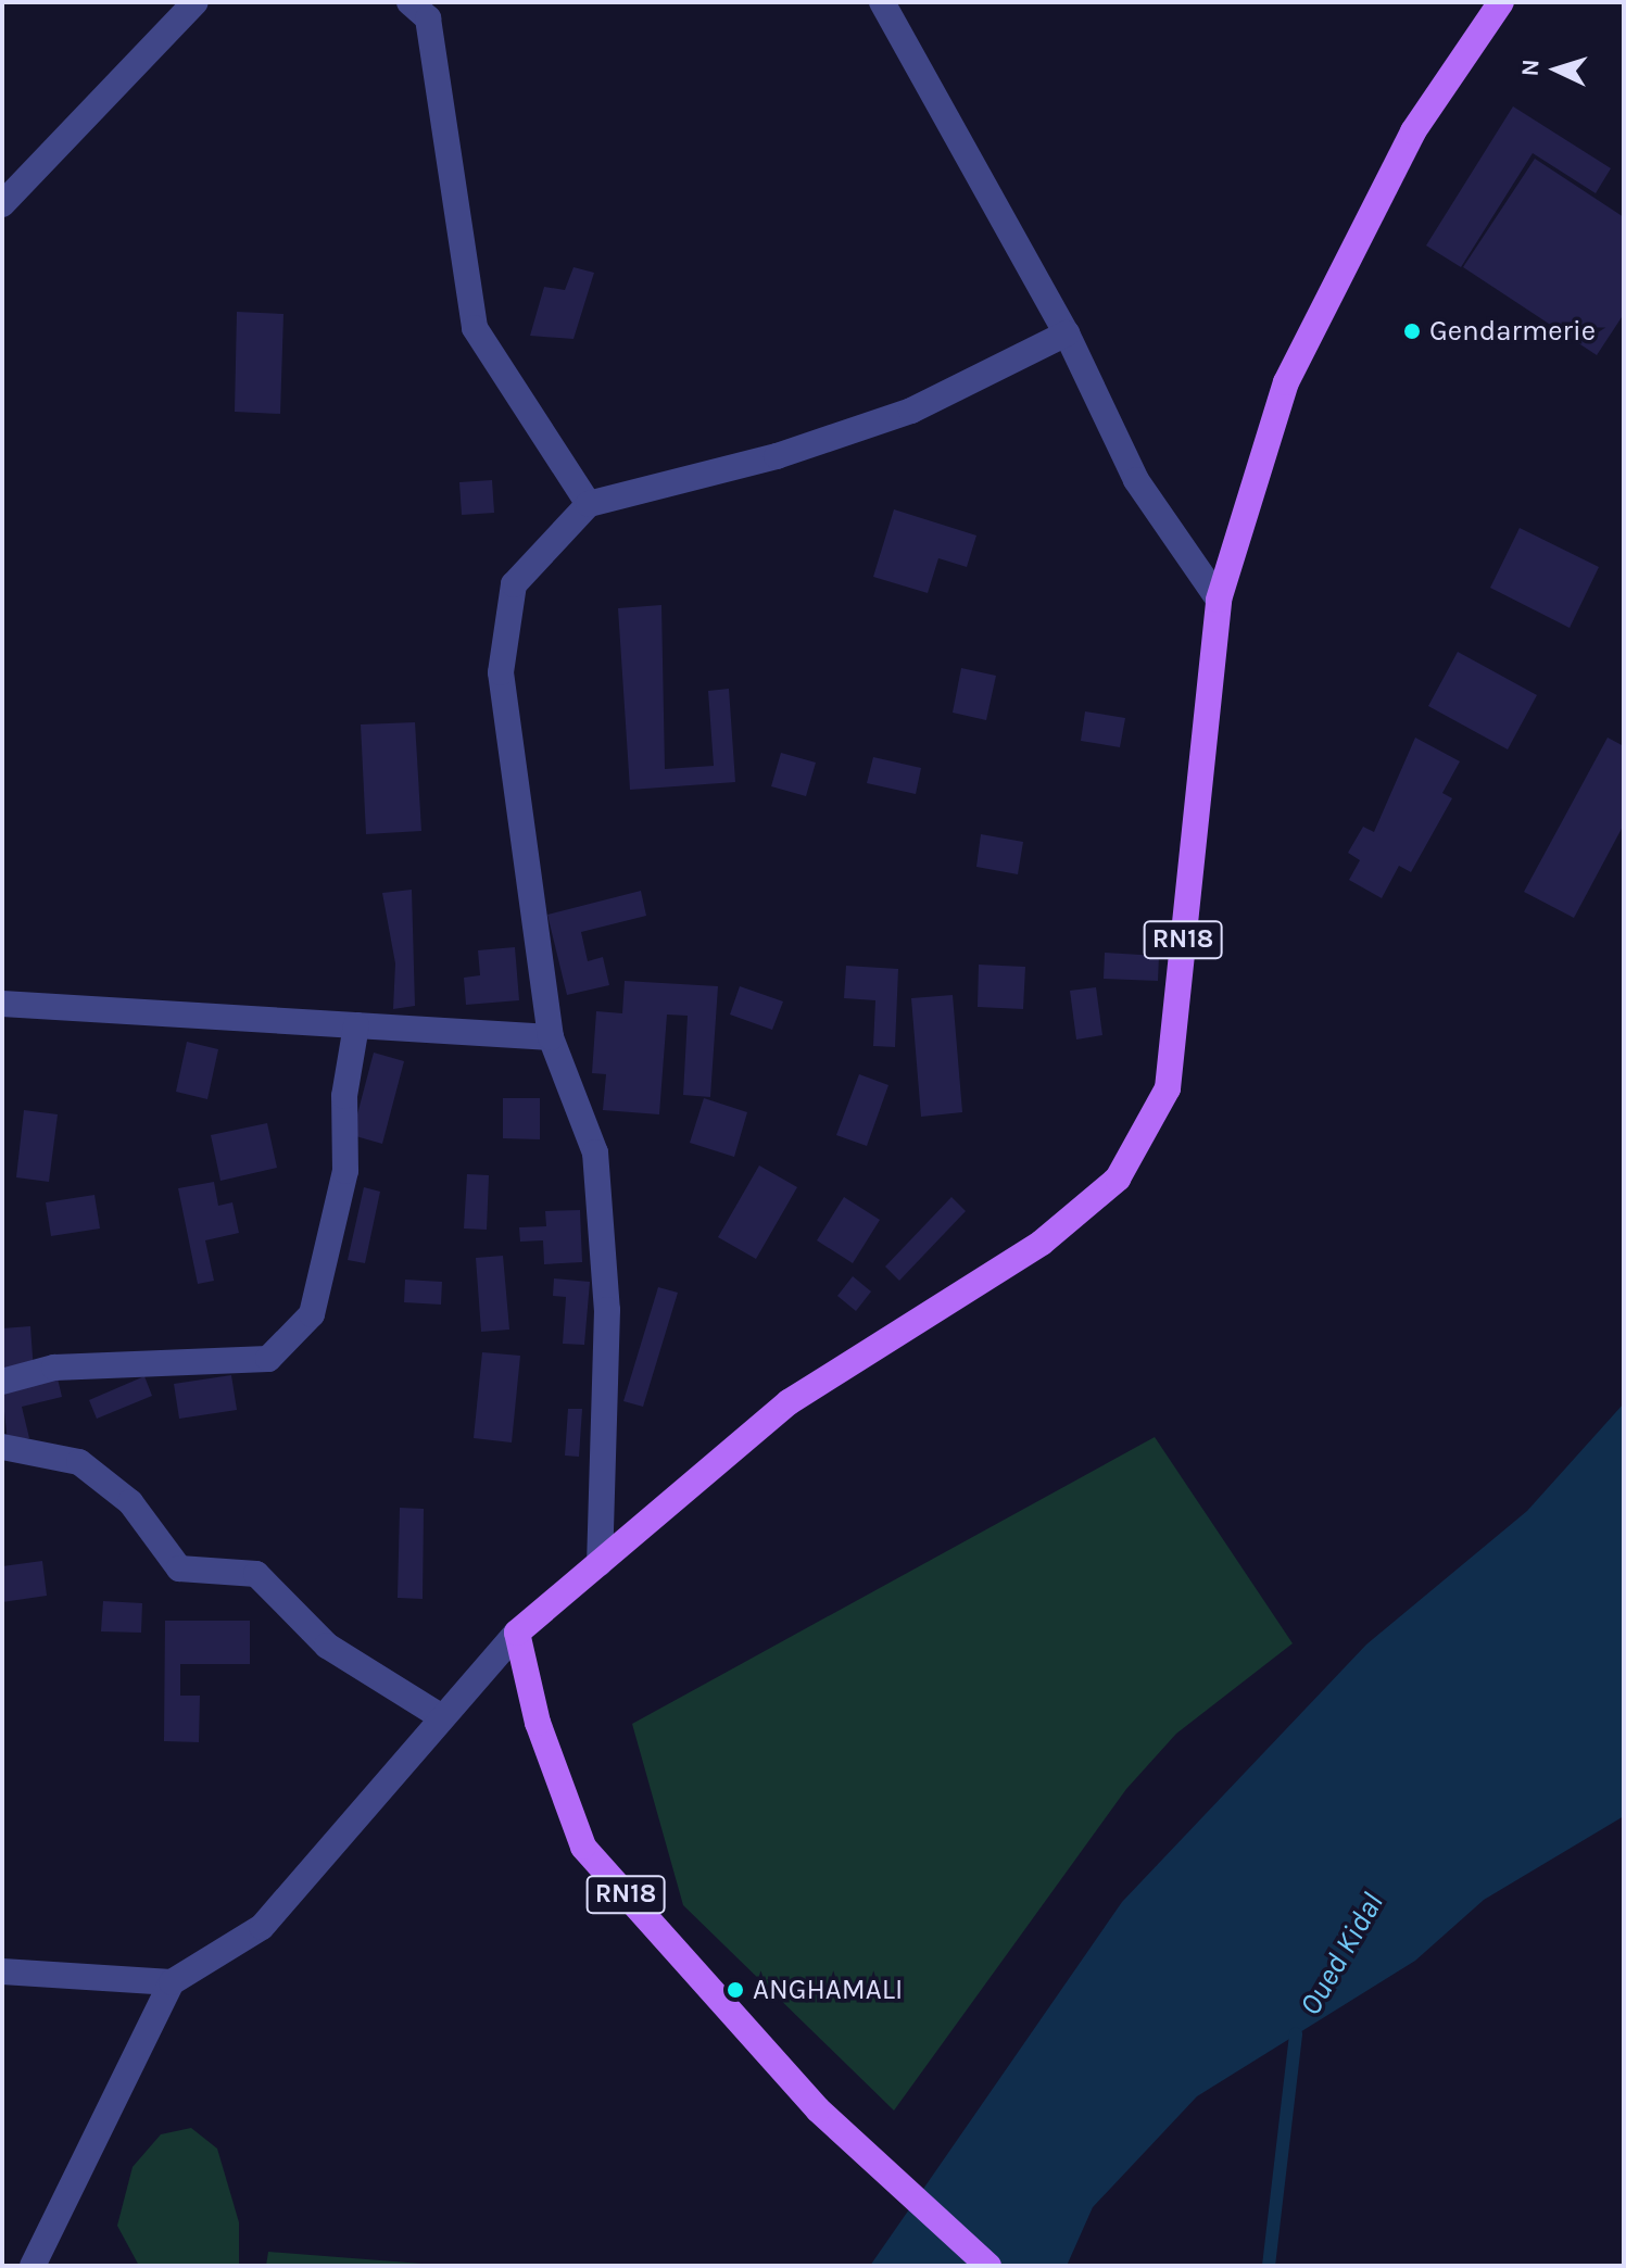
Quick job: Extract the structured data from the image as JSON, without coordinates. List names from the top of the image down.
{
  "streets": {
    "main road": ["RN18"]
  },
  "water": ["Oued Kidal"],
  "places": ["Gendarmerie", "ANGHAMALI"],
  "north": "left"
}
